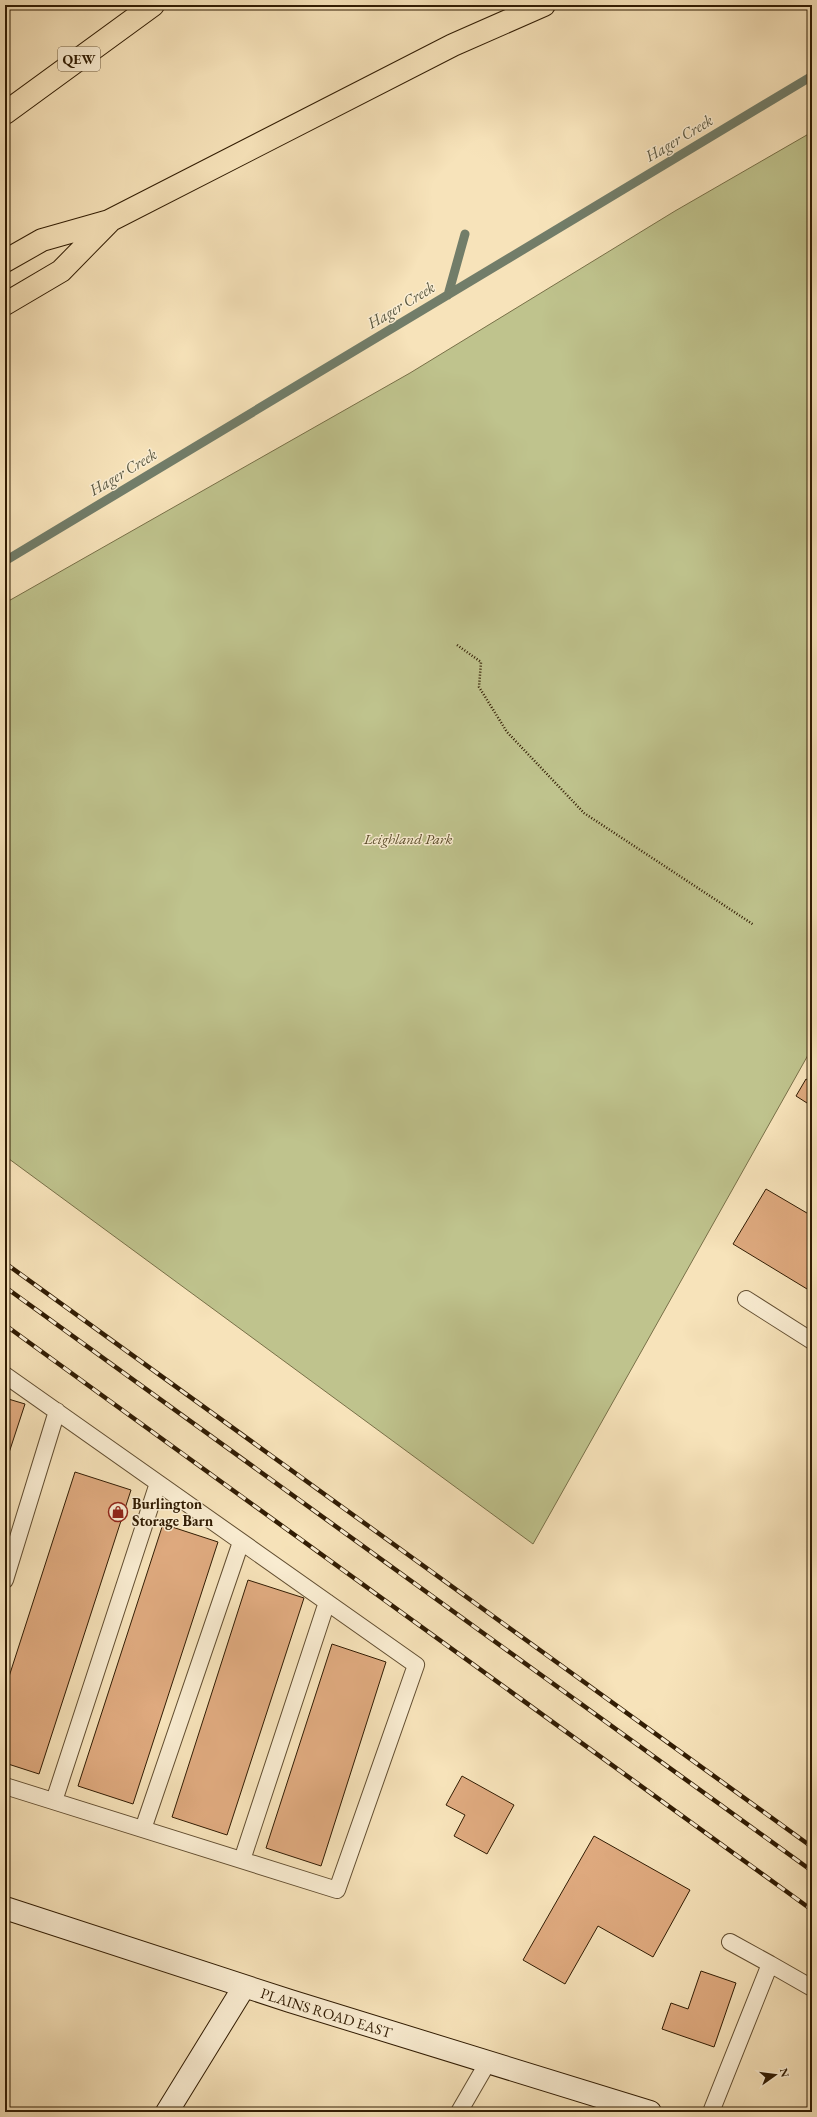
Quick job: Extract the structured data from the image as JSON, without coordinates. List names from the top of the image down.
{
  "streets": {
    "highway": ["QEW"],
    "main road": ["PLAINS ROAD EAST"]
  },
  "water": ["Hager Creek"],
  "parks": ["Leighland Park"],
  "places": {
    "shop": ["Burlington Storage Barn"]
  },
  "north": "right"
}
